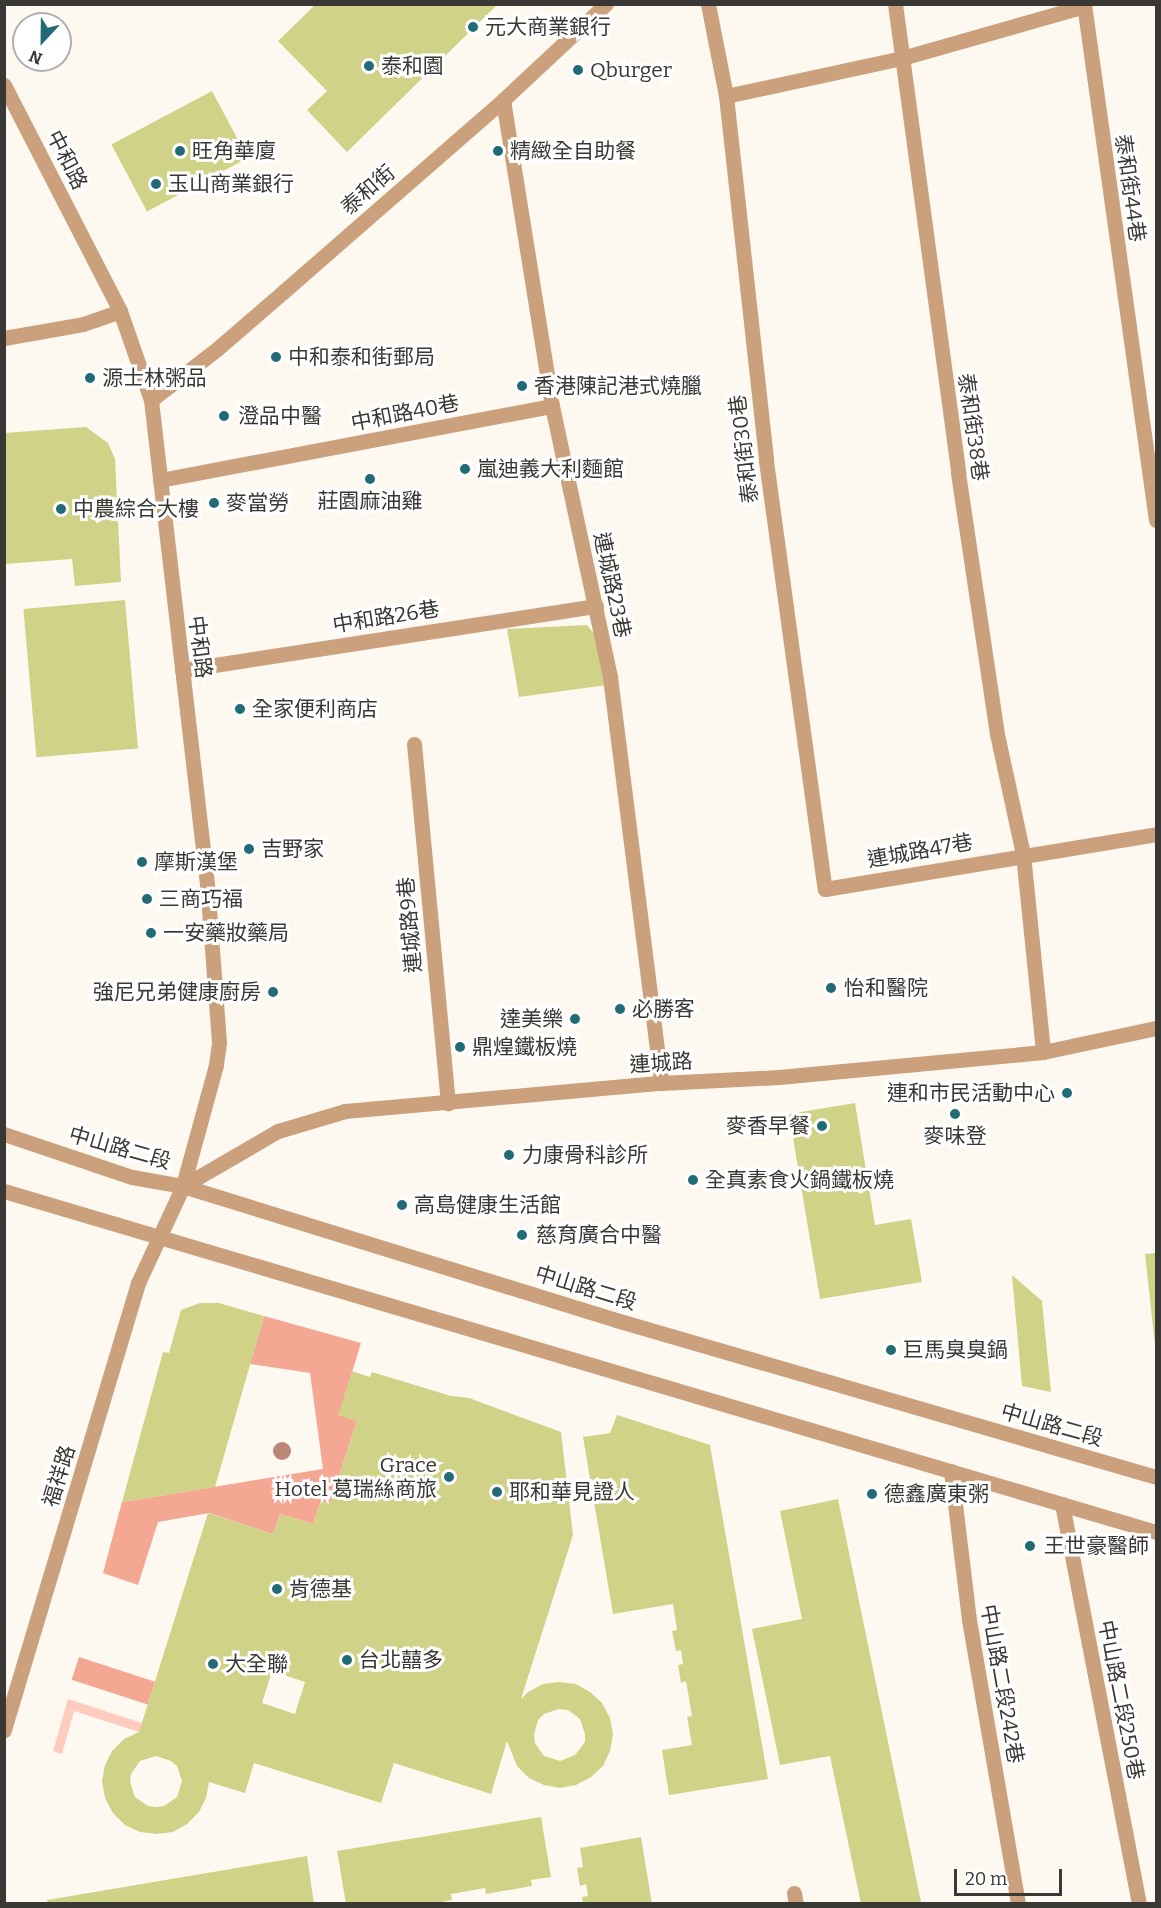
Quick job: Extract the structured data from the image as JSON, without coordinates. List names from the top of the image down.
{
  "streets": {
    "street": [
      "中和路",
      "泰和街44巷",
      "泰和街",
      "中和路40巷",
      "泰和街38巷",
      "泰和街30巷",
      "連城路23巷",
      "中和路26巷",
      "連城路47巷",
      "連城路9巷",
      "連城路",
      "中山路二段",
      "福祥路",
      "中山路二段242巷",
      "中山路二段250巷"
    ]
  },
  "crossings": [
    ["中和路", "泰和街"],
    ["中和路", "中和路40巷"],
    ["中和路", "中和路26巷"],
    ["中和路", "連城路"],
    ["中和路", "中山路二段"],
    ["中和路", "福祥路"],
    ["泰和街", "連城路23巷"],
    ["中和路40巷", "連城路23巷"],
    ["泰和街38巷", "連城路47巷"],
    ["泰和街30巷", "連城路47巷"],
    ["連城路23巷", "中和路26巷"],
    ["連城路23巷", "連城路"],
    ["連城路9巷", "連城路"],
    ["連城路", "中山路二段"]
  ],
  "places": [
    "元大商業銀行",
    "泰和園",
    "Qburger",
    "旺角華廈",
    "精緻全自助餐",
    "玉山商業銀行",
    "中和泰和街郵局",
    "源士林粥品",
    "香港陳記港式燒臘",
    "澄品中醫",
    "嵐迪義大利麵館",
    "莊園麻油雞",
    "麥當勞",
    "中農綜合大樓",
    "全家便利商店",
    "吉野家",
    "摩斯漢堡",
    "三商巧福",
    "一安藥妝藥局",
    "怡和醫院",
    "強尼兄弟健康廚房",
    "必勝客",
    "達美樂",
    "鼎煌鐵板燒",
    "連和市民活動中心",
    "麥味登",
    "麥香早餐",
    "力康骨科診所",
    "全真素食火鍋鐵板燒",
    "高島健康生活館",
    "慈育廣合中醫",
    "巨馬臭臭鍋",
    "Grace Hotel 葛瑞絲商旅",
    "耶和華見證人",
    "德鑫廣東粥",
    "王世豪醫師",
    "肯德基",
    "台北囍多",
    "大全聯"
  ],
  "scale_bar": "20 m",
  "north": "bottom"
}
